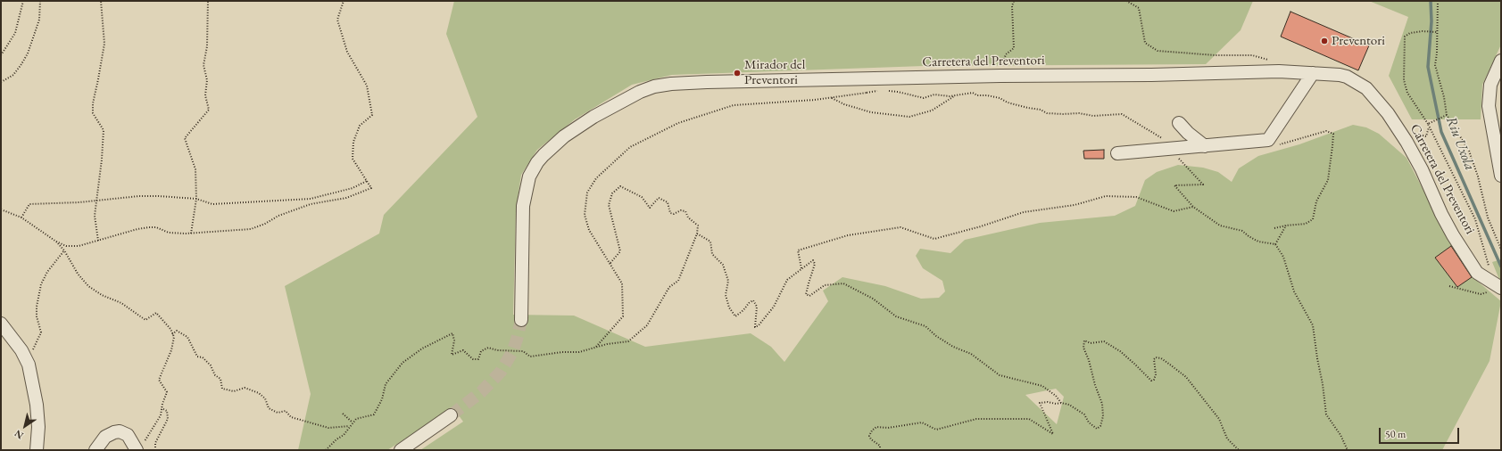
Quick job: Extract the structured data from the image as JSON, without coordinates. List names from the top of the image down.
{
  "streets": {
    "street": ["Carretera del Preventori"]
  },
  "water": ["Riu Uxola"],
  "places": ["Preventori", "Mirador del Preventori"],
  "scale_bar": "50 m",
  "north": "bottom left"
}
